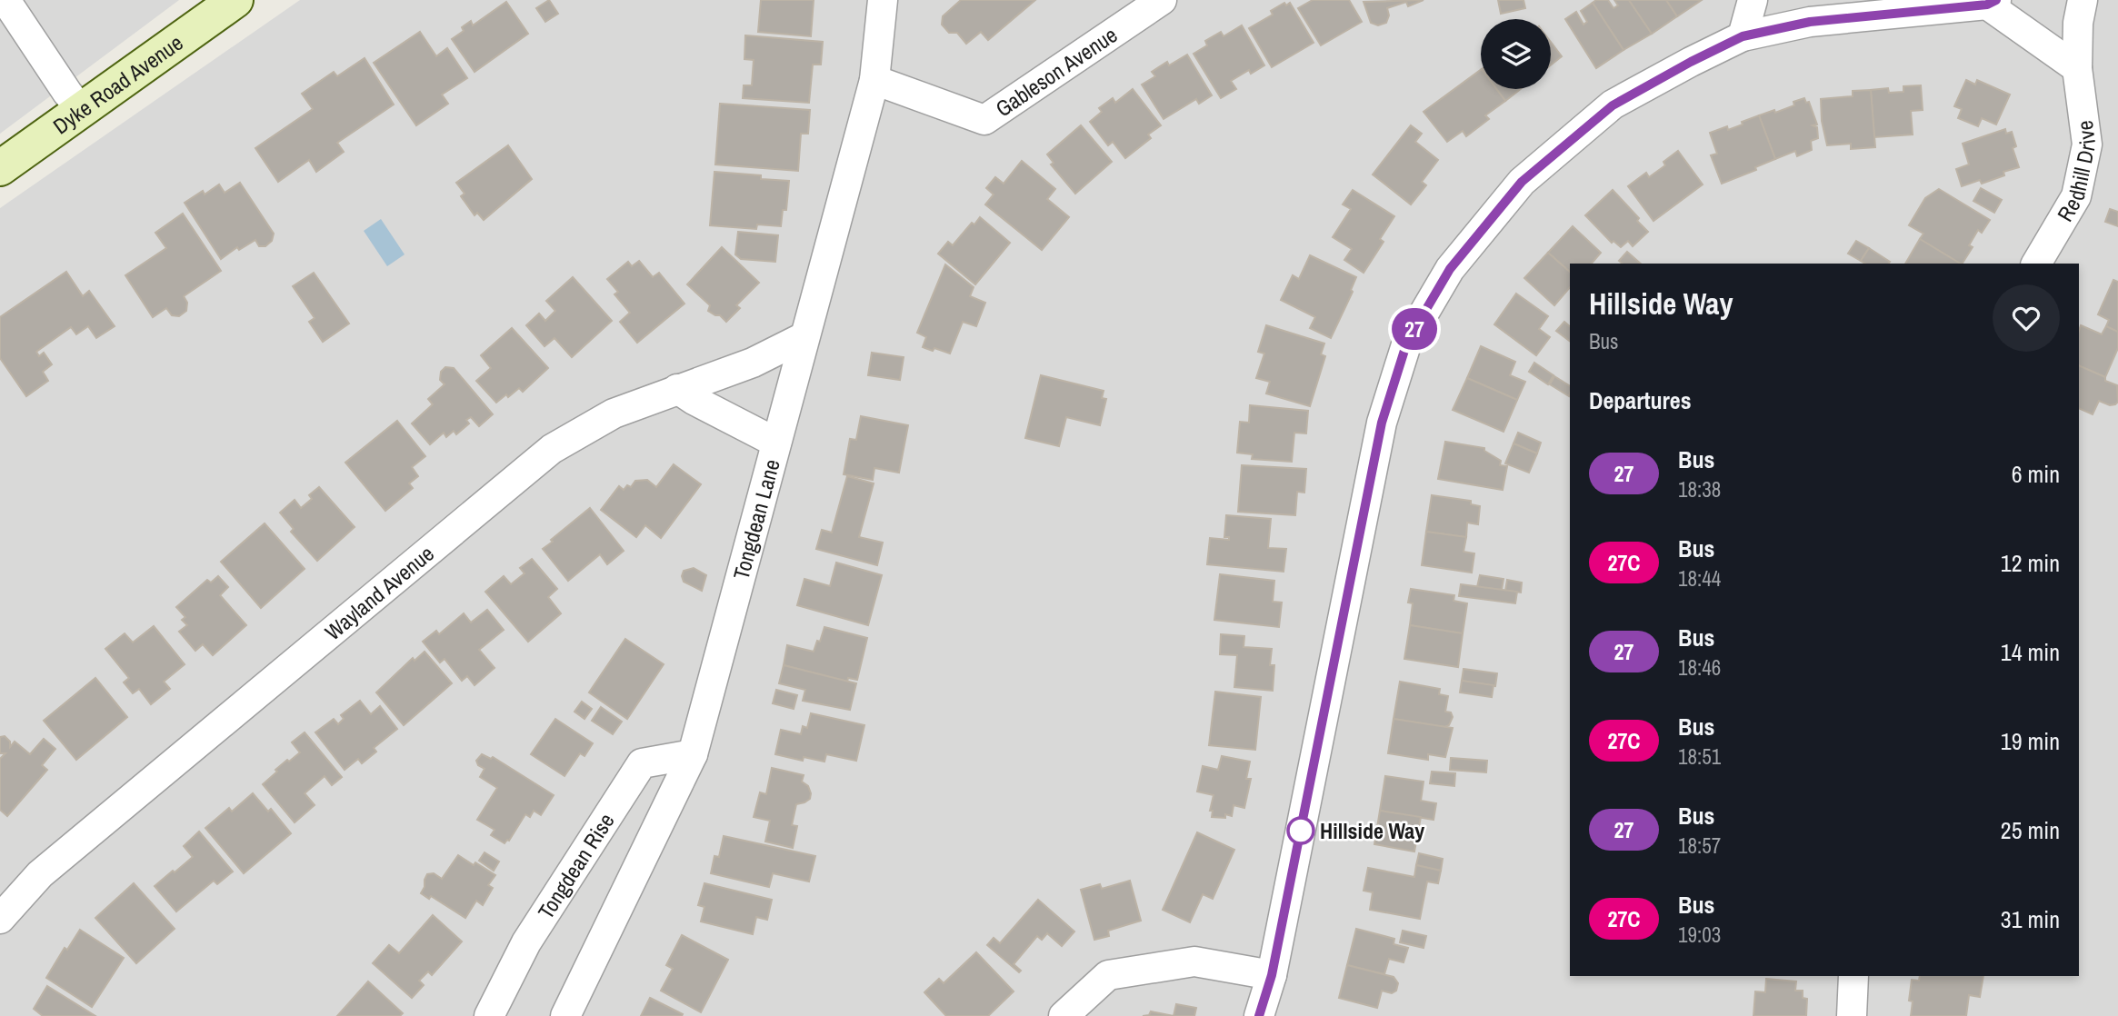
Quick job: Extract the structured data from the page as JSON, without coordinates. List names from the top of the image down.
{
  "streets": {
    "street": [
      "Gableson Avenue",
      "Dyke Road Avenue",
      "Redhill Drive",
      "Tongdean Lane",
      "Wayland Avenue",
      "Tongdean Rise"
    ]
  },
  "crossings": [
    ["Gableson Avenue", "Tongdean Lane"],
    ["Tongdean Lane", "Wayland Avenue"],
    ["Tongdean Lane", "Tongdean Rise"]
  ],
  "places": ["Hillside Way"],
  "lines": ["bus line 27"],
  "page": {
    "on_map": "27",
    "heading": [
      ["Hillside Way", "Bus"],
      "Departures"
    ],
    "list": [
      {
        "mark": "27",
        "name": "Bus",
        "note": "18:38",
        "value": "6 min"
      },
      {
        "mark": "27C",
        "name": "Bus",
        "note": "18:44",
        "value": "12 min"
      },
      {
        "mark": "27",
        "name": "Bus",
        "note": "18:46",
        "value": "14 min"
      },
      {
        "mark": "27C",
        "name": "Bus",
        "note": "18:51",
        "value": "19 min"
      },
      {
        "mark": "27",
        "name": "Bus",
        "note": "18:57",
        "value": "25 min"
      },
      {
        "mark": "27C",
        "name": "Bus",
        "note": "19:03",
        "value": "31 min"
      }
    ]
  }
}
